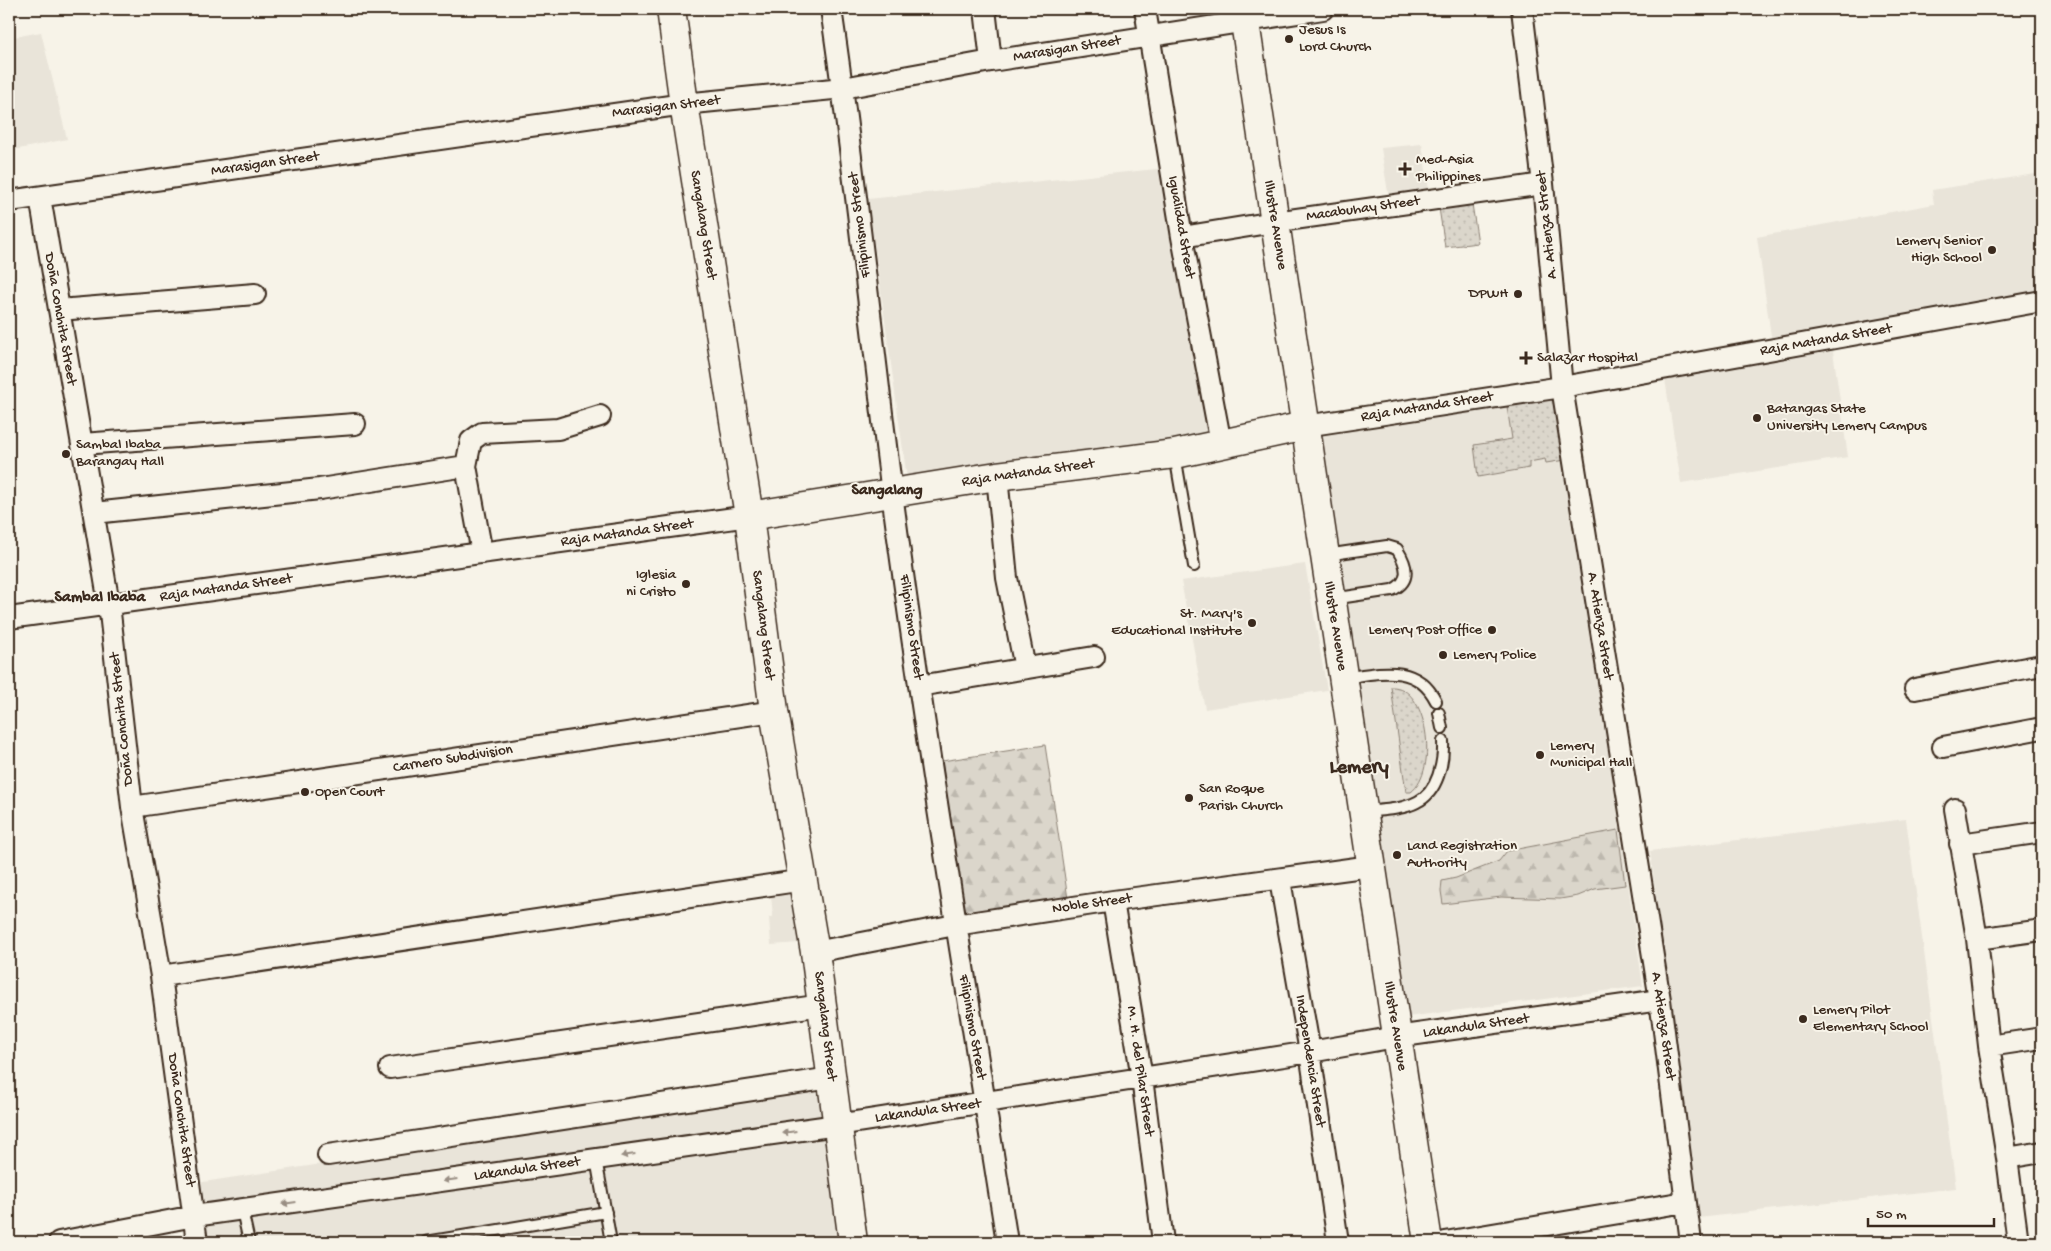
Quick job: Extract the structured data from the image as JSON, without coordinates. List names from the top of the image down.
{
  "streets": {
    "street": [
      "Marasigan Street",
      "Macabuhay Street",
      "Sangalang Street",
      "Filipinismo Street",
      "Illustre Avenue",
      "A. Atienza Street",
      "Igualidad Street",
      "Doña Conchita Street",
      "Raja Matanda Street",
      "Carnero Subdivision",
      "Noble Street",
      "Lakandula Street",
      "Independencia Street",
      "M. H. del Pilar Street"
    ]
  },
  "crossings": [
    ["Marasigan Street", "Sangalang Street"],
    ["Marasigan Street", "Filipinismo Street"],
    ["Marasigan Street", "Illustre Avenue"],
    ["Marasigan Street", "Igualidad Street"],
    ["Marasigan Street", "Doña Conchita Street"],
    ["Macabuhay Street", "Illustre Avenue"],
    ["Macabuhay Street", "A. Atienza Street"],
    ["Macabuhay Street", "Igualidad Street"],
    ["Sangalang Street", "Raja Matanda Street"],
    ["Sangalang Street", "Carnero Subdivision"],
    ["Sangalang Street", "Noble Street"],
    ["Sangalang Street", "Lakandula Street"],
    ["Filipinismo Street", "Raja Matanda Street"],
    ["Filipinismo Street", "Noble Street"],
    ["Filipinismo Street", "Lakandula Street"],
    ["Illustre Avenue", "Raja Matanda Street"],
    ["Illustre Avenue", "Noble Street"],
    ["Illustre Avenue", "Lakandula Street"],
    ["A. Atienza Street", "Raja Matanda Street"],
    ["A. Atienza Street", "Lakandula Street"],
    ["Igualidad Street", "Raja Matanda Street"],
    ["Doña Conchita Street", "Raja Matanda Street"],
    ["Doña Conchita Street", "Carnero Subdivision"],
    ["Doña Conchita Street", "Lakandula Street"],
    ["Noble Street", "Independencia Street"],
    ["Noble Street", "M. H. del Pilar Street"],
    ["Lakandula Street", "Independencia Street"],
    ["Lakandula Street", "M. H. del Pilar Street"]
  ],
  "districts": ["Sangalang", "Sambal Ibaba", "Lemery"],
  "places": {
    "other": [
      "Jesus Is Lord Church",
      "Lemery Senior High School",
      "DPWH",
      "Batangas State University Lemery Campus",
      "Sambal Ibaba Barangay Hall",
      "Iglesia ni Cristo",
      "St. Mary's Educational Institute",
      "Lemery Post Office",
      "Lemery Police",
      "Lemery Municipal Hall",
      "Open Court",
      "San Roque Parish Church",
      "Land Registration Authority",
      "Lemery Pilot Elementary School"
    ],
    "health": ["Med-Asia Philippines", "Salazar Hospital"]
  },
  "scale_bar": "50 m"
}
